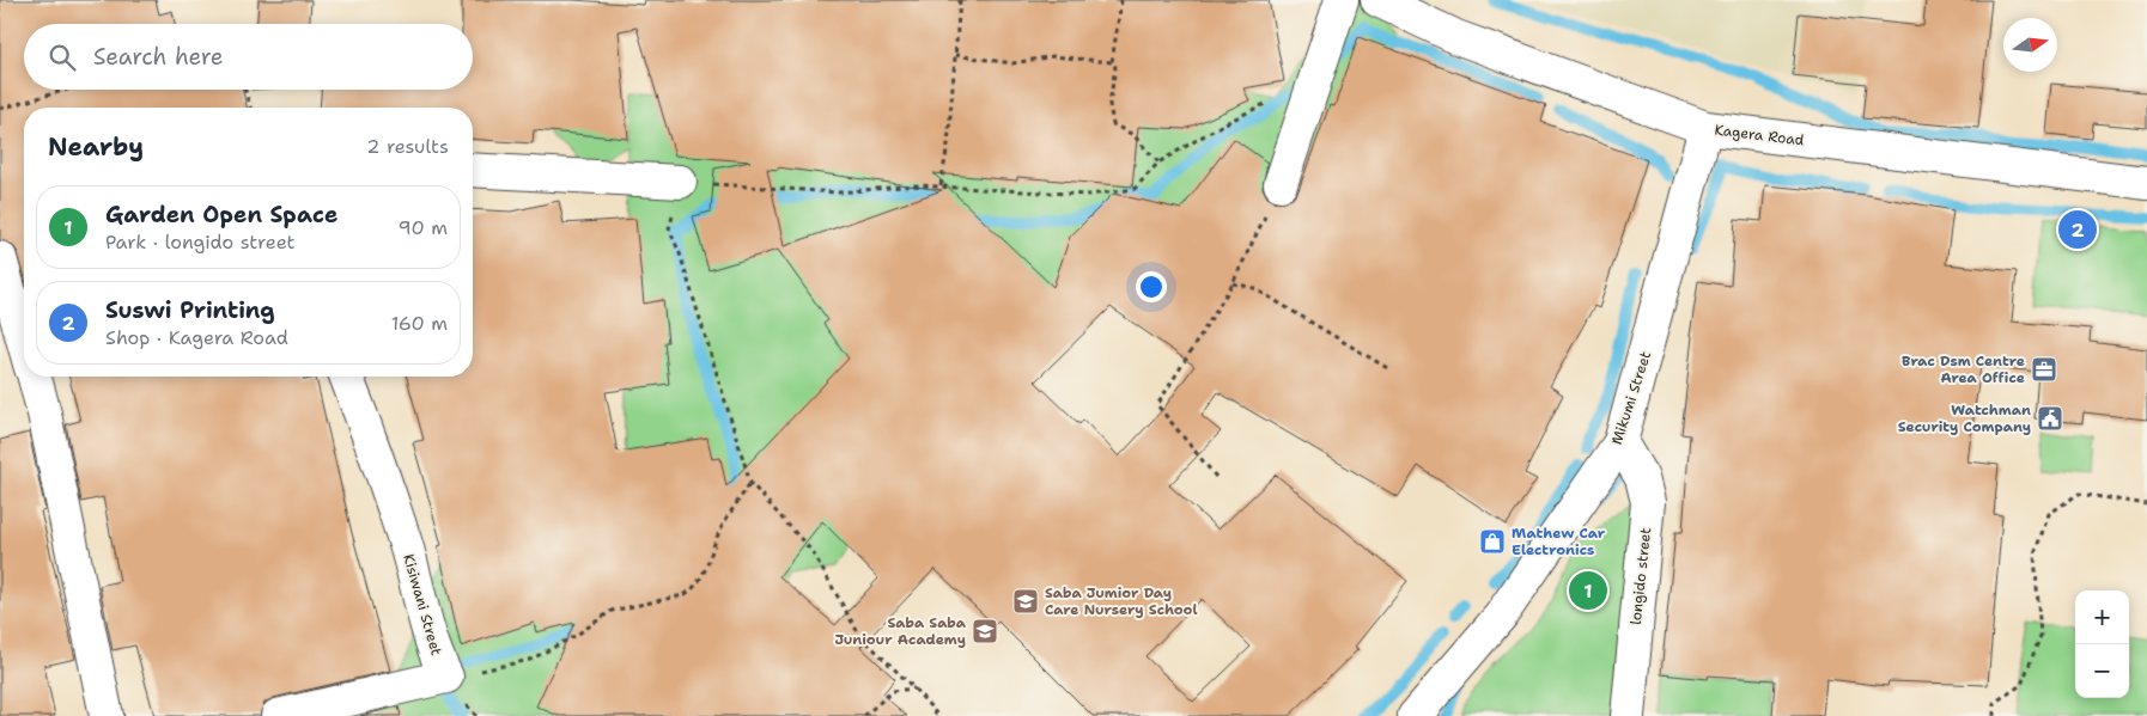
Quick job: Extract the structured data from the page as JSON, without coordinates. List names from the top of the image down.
{
  "streets": {
    "street": [
      "Kagera Road",
      "Mikumi Street",
      "longido street",
      "Kisiwani Street"
    ]
  },
  "crossings": [
    ["Kagera Road", "Mikumi Street"],
    ["Mikumi Street", "longido street"]
  ],
  "places": {
    "office": ["Brac Dsm Centre Area Office"],
    "public building": ["Watchman Security Company"],
    "shop": ["Mathew Car Electronics"],
    "school or university": ["Saba Jumior Day Care Nursery School", "Saba Saba Juniour Academy"]
  },
  "north": "right",
  "page": {
    "search": "Search here",
    "heading": ["Nearby", "2 results"],
    "list": [
      {
        "mark": "1",
        "name": "Garden Open Space",
        "note": "Park · longido street",
        "value": "90 m"
      },
      {
        "mark": "2",
        "name": "Suswi Printing",
        "note": "Shop · Kagera Road",
        "value": "160 m"
      }
    ],
    "pins": ["2", "1"],
    "map_buttons": ["+", "−"]
  }
}
